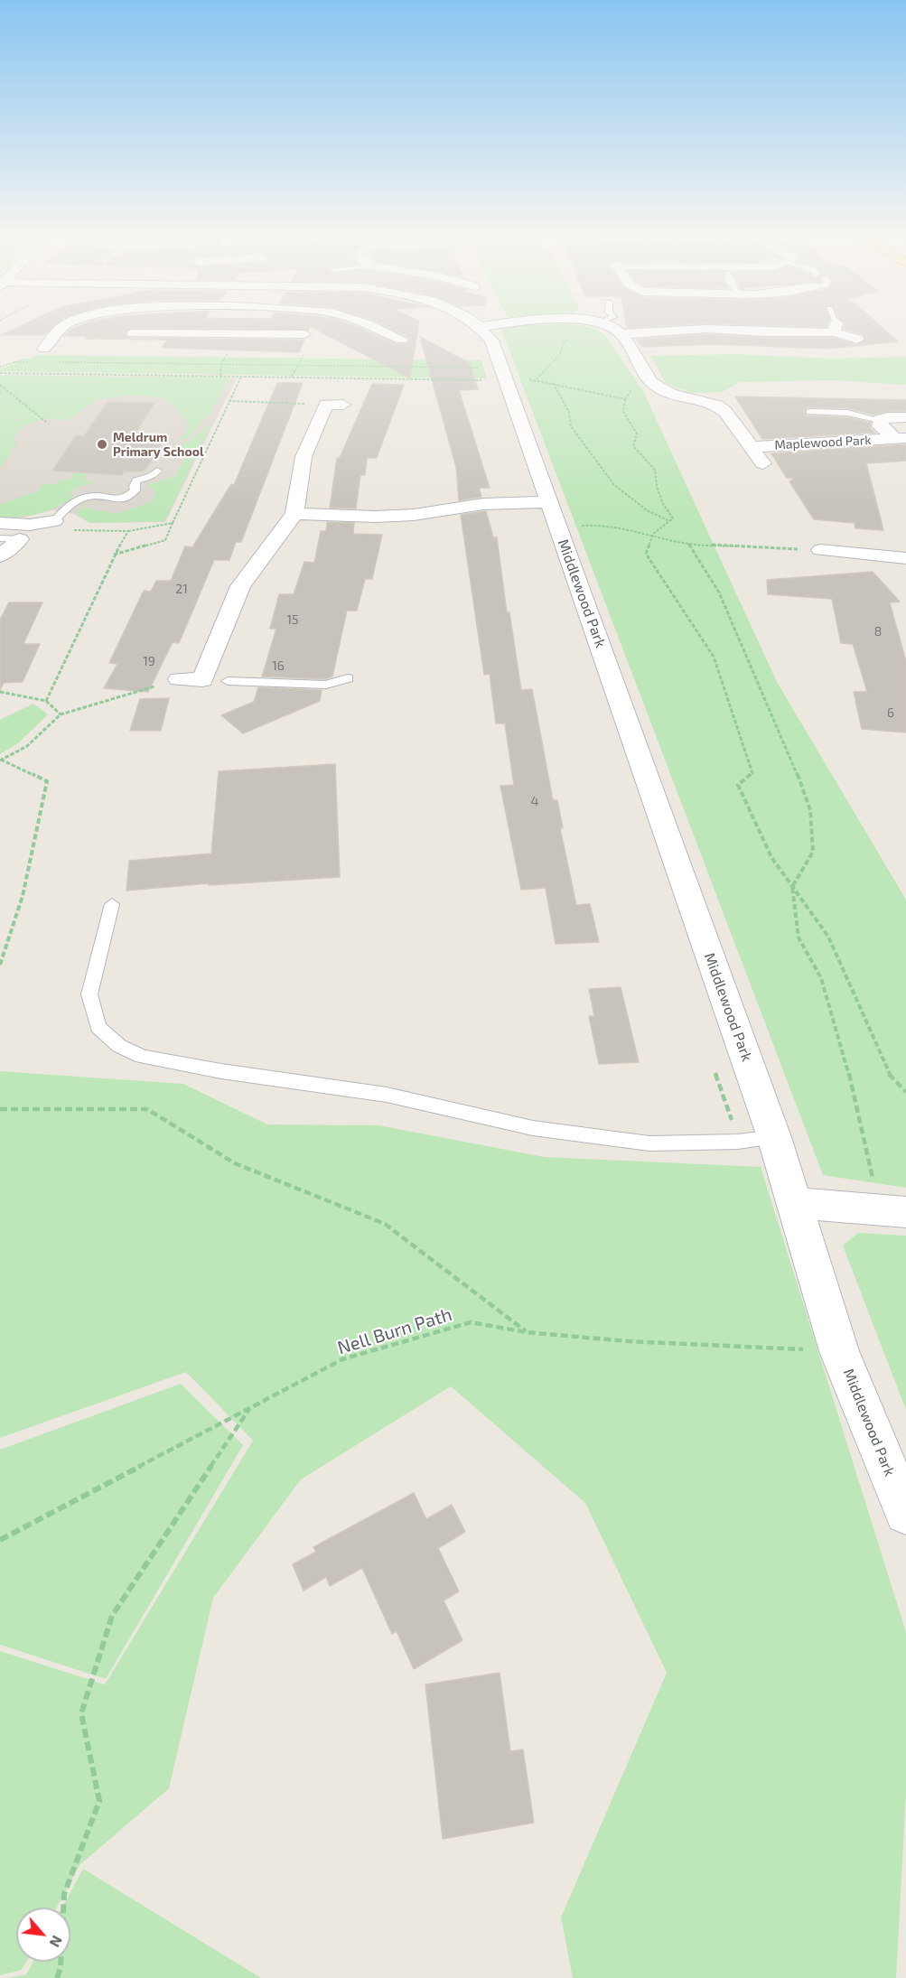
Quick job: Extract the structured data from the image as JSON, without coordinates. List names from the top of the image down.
{
  "streets": {
    "street": ["Maplewood Park", "Middlewood Park"],
    "path": ["Nell Burn Path"]
  },
  "crossings": [
    ["Middlewood Park", "Nell Burn Path"]
  ],
  "places": ["Meldrum Primary School"],
  "house_numbers": [
    "21",
    "15",
    "8",
    "19",
    "16",
    "6",
    "4"
  ],
  "north": "bottom right"
}
